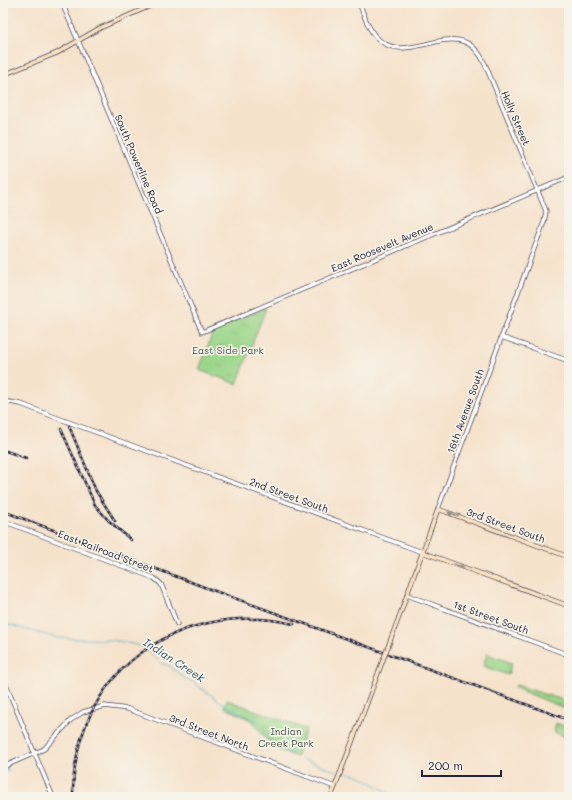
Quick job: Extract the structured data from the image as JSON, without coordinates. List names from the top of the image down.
{
  "streets": {
    "main road": ["16th Avenue South", "2nd Street South", "3rd Street South"],
    "street": [
      "Holly Street",
      "South Powerline Road",
      "East Roosevelt Avenue",
      "East Railroad Street",
      "1st Street South",
      "3rd Street North"
    ]
  },
  "crossings": [
    ["Holly Street", "East Roosevelt Avenue"],
    ["Holly Street", "16th Avenue South"],
    ["South Powerline Road", "East Roosevelt Avenue"],
    ["16th Avenue South", "2nd Street South"],
    ["16th Avenue South", "3rd Street South"],
    ["16th Avenue South", "1st Street South"],
    ["16th Avenue South", "3rd Street North"]
  ],
  "one_way": ["3rd Street South"],
  "water": ["Indian Creek"],
  "parks": ["East Side Park", "Indian Creek Park"],
  "scale_bar": "200 m"
}
